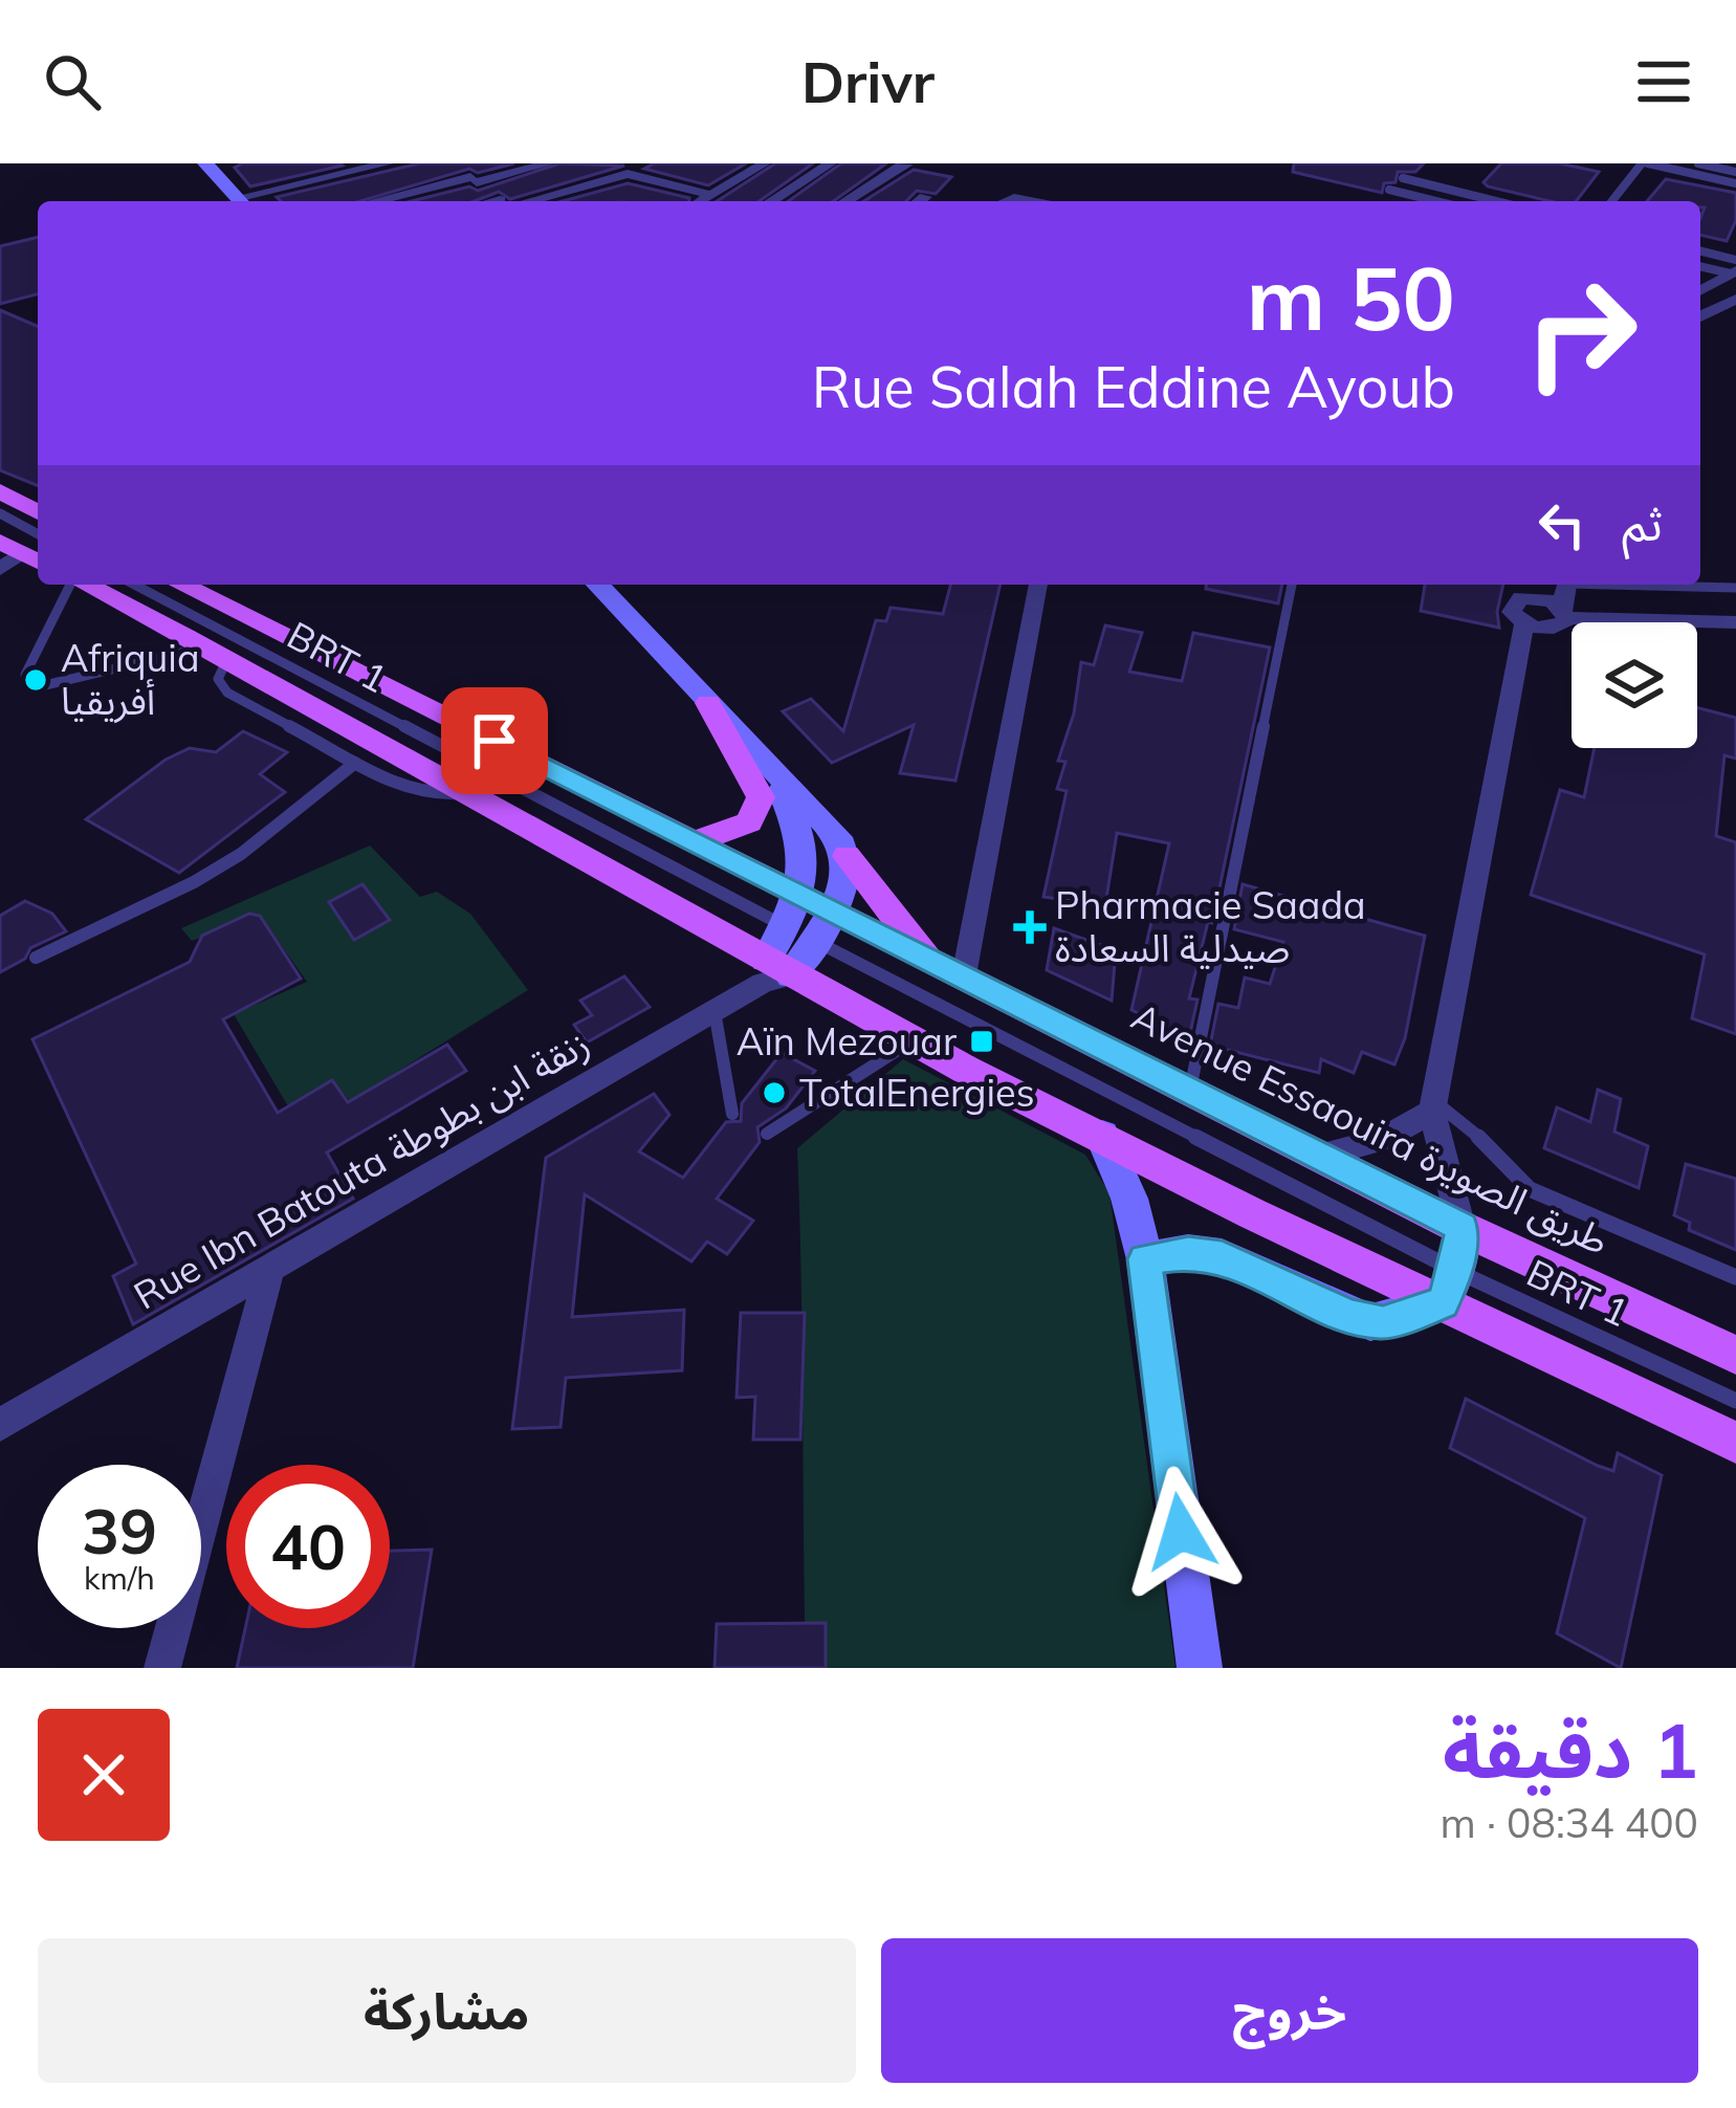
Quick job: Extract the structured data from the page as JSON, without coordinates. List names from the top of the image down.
{
  "streets": {
    "main road": ["Avenue Essaouira طريق الصويرة"],
    "street": ["Rue Ibn Batouta زنقة ابن بطوطة"],
    "lane": ["BRT 1"]
  },
  "crossings": [
    ["BRT 1", "Avenue Essaouira طريق الصويرة"]
  ],
  "places": {
    "other": ["Afriquia أفريقيا", "TotalEnergies"],
    "health": ["Pharmacie Saada صيدلية السعادة"],
    "transit": ["Aïn Mezouar"]
  },
  "page": {
    "header": "Drivr",
    "turn": ["50 m", "Rue Salah Eddine Ayoub"],
    "then": "ثم",
    "speed": "39 km/h",
    "limit": "40",
    "heading": ["1 دقيقة", "400 m · 08:34"],
    "buttons": ["خروج", "مشاركة"]
  }
}
